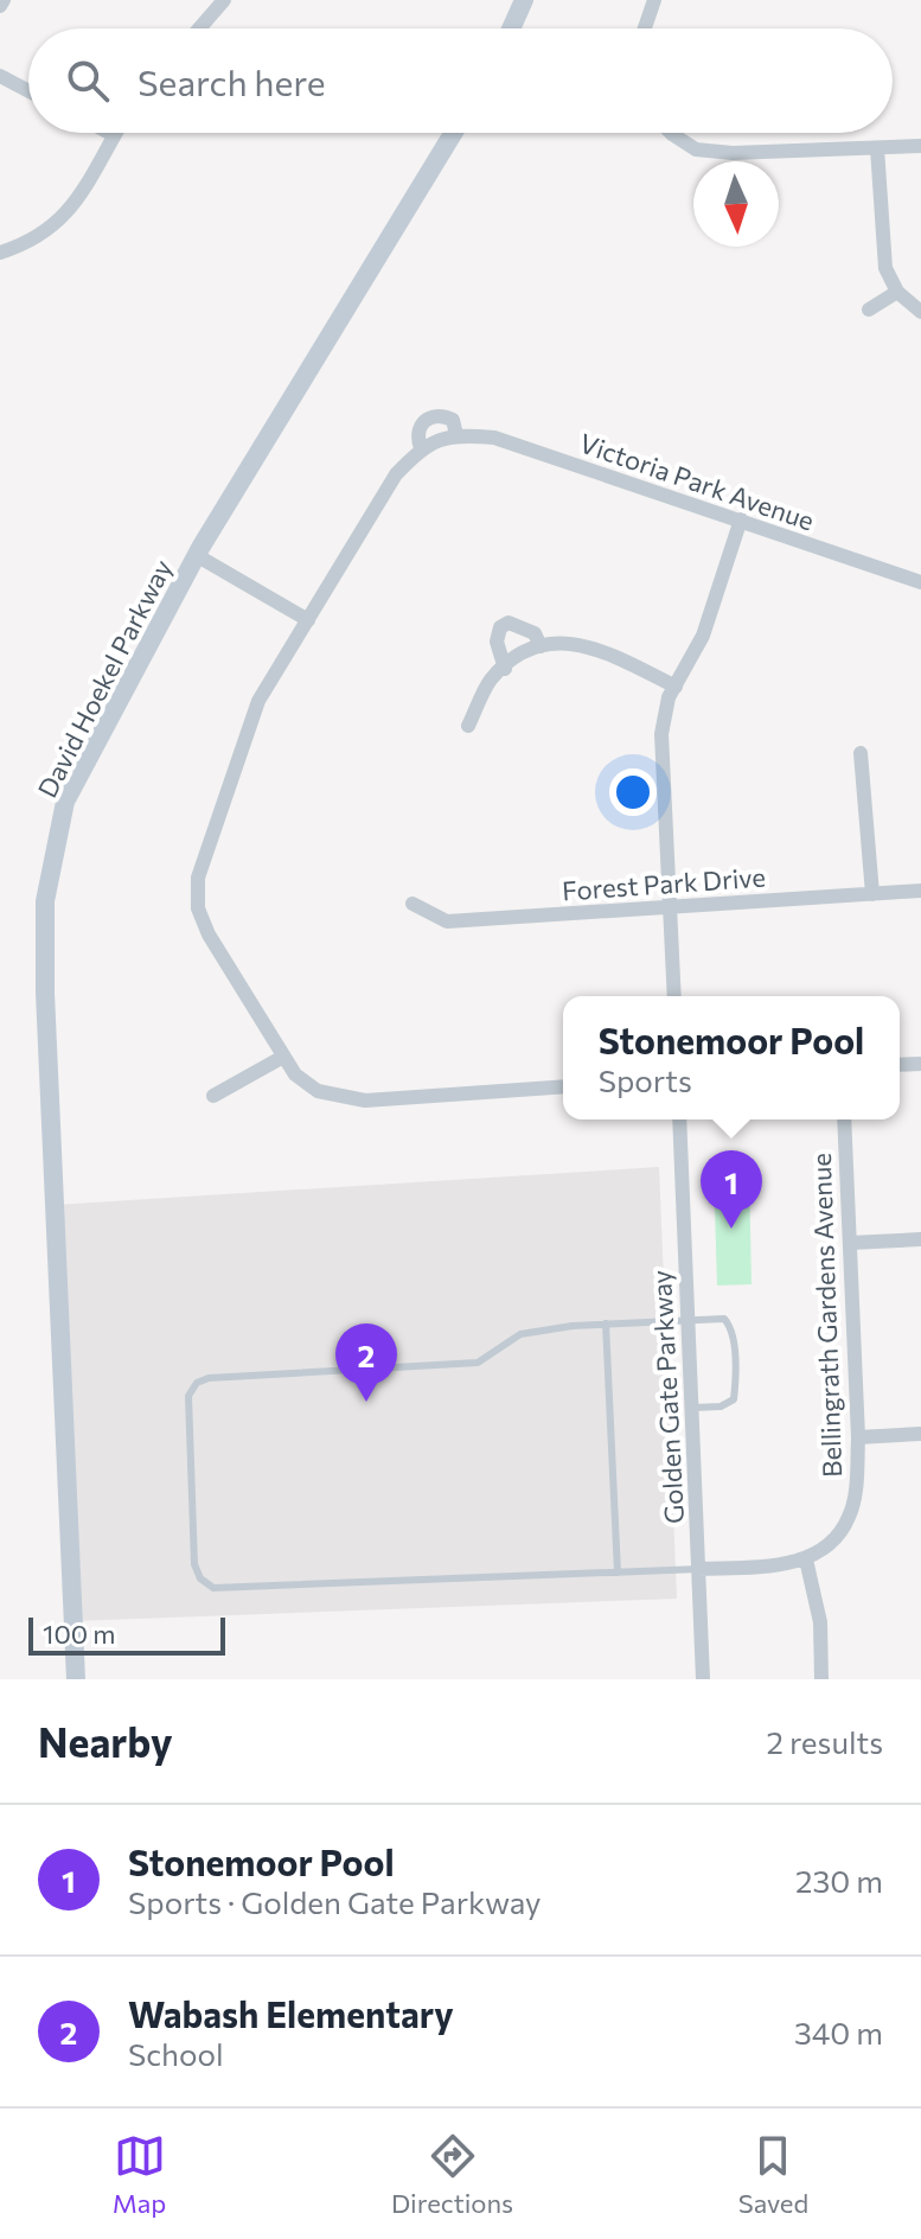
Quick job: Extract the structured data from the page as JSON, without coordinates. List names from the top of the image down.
{
  "streets": {
    "main road": ["David Hoekel Parkway"],
    "street": [
      "Victoria Park Avenue",
      "Forest Park Drive",
      "Bellingrath Gardens Avenue",
      "Golden Gate Parkway"
    ]
  },
  "scale_bar": "100 m",
  "north": "bottom",
  "page": {
    "search": "Search here",
    "popup": ["Stonemoor Pool", "Sports"],
    "pins": ["1", "2"],
    "scale": "100 m",
    "heading": ["Nearby", "2 results"],
    "list": [
      {
        "mark": "1",
        "name": "Stonemoor Pool",
        "note": "Sports · Golden Gate Parkway",
        "value": "230 m"
      },
      {
        "mark": "2",
        "name": "Wabash Elementary",
        "note": "School",
        "value": "340 m"
      }
    ],
    "nav": ["Map", "Directions", "Saved"]
  }
}
